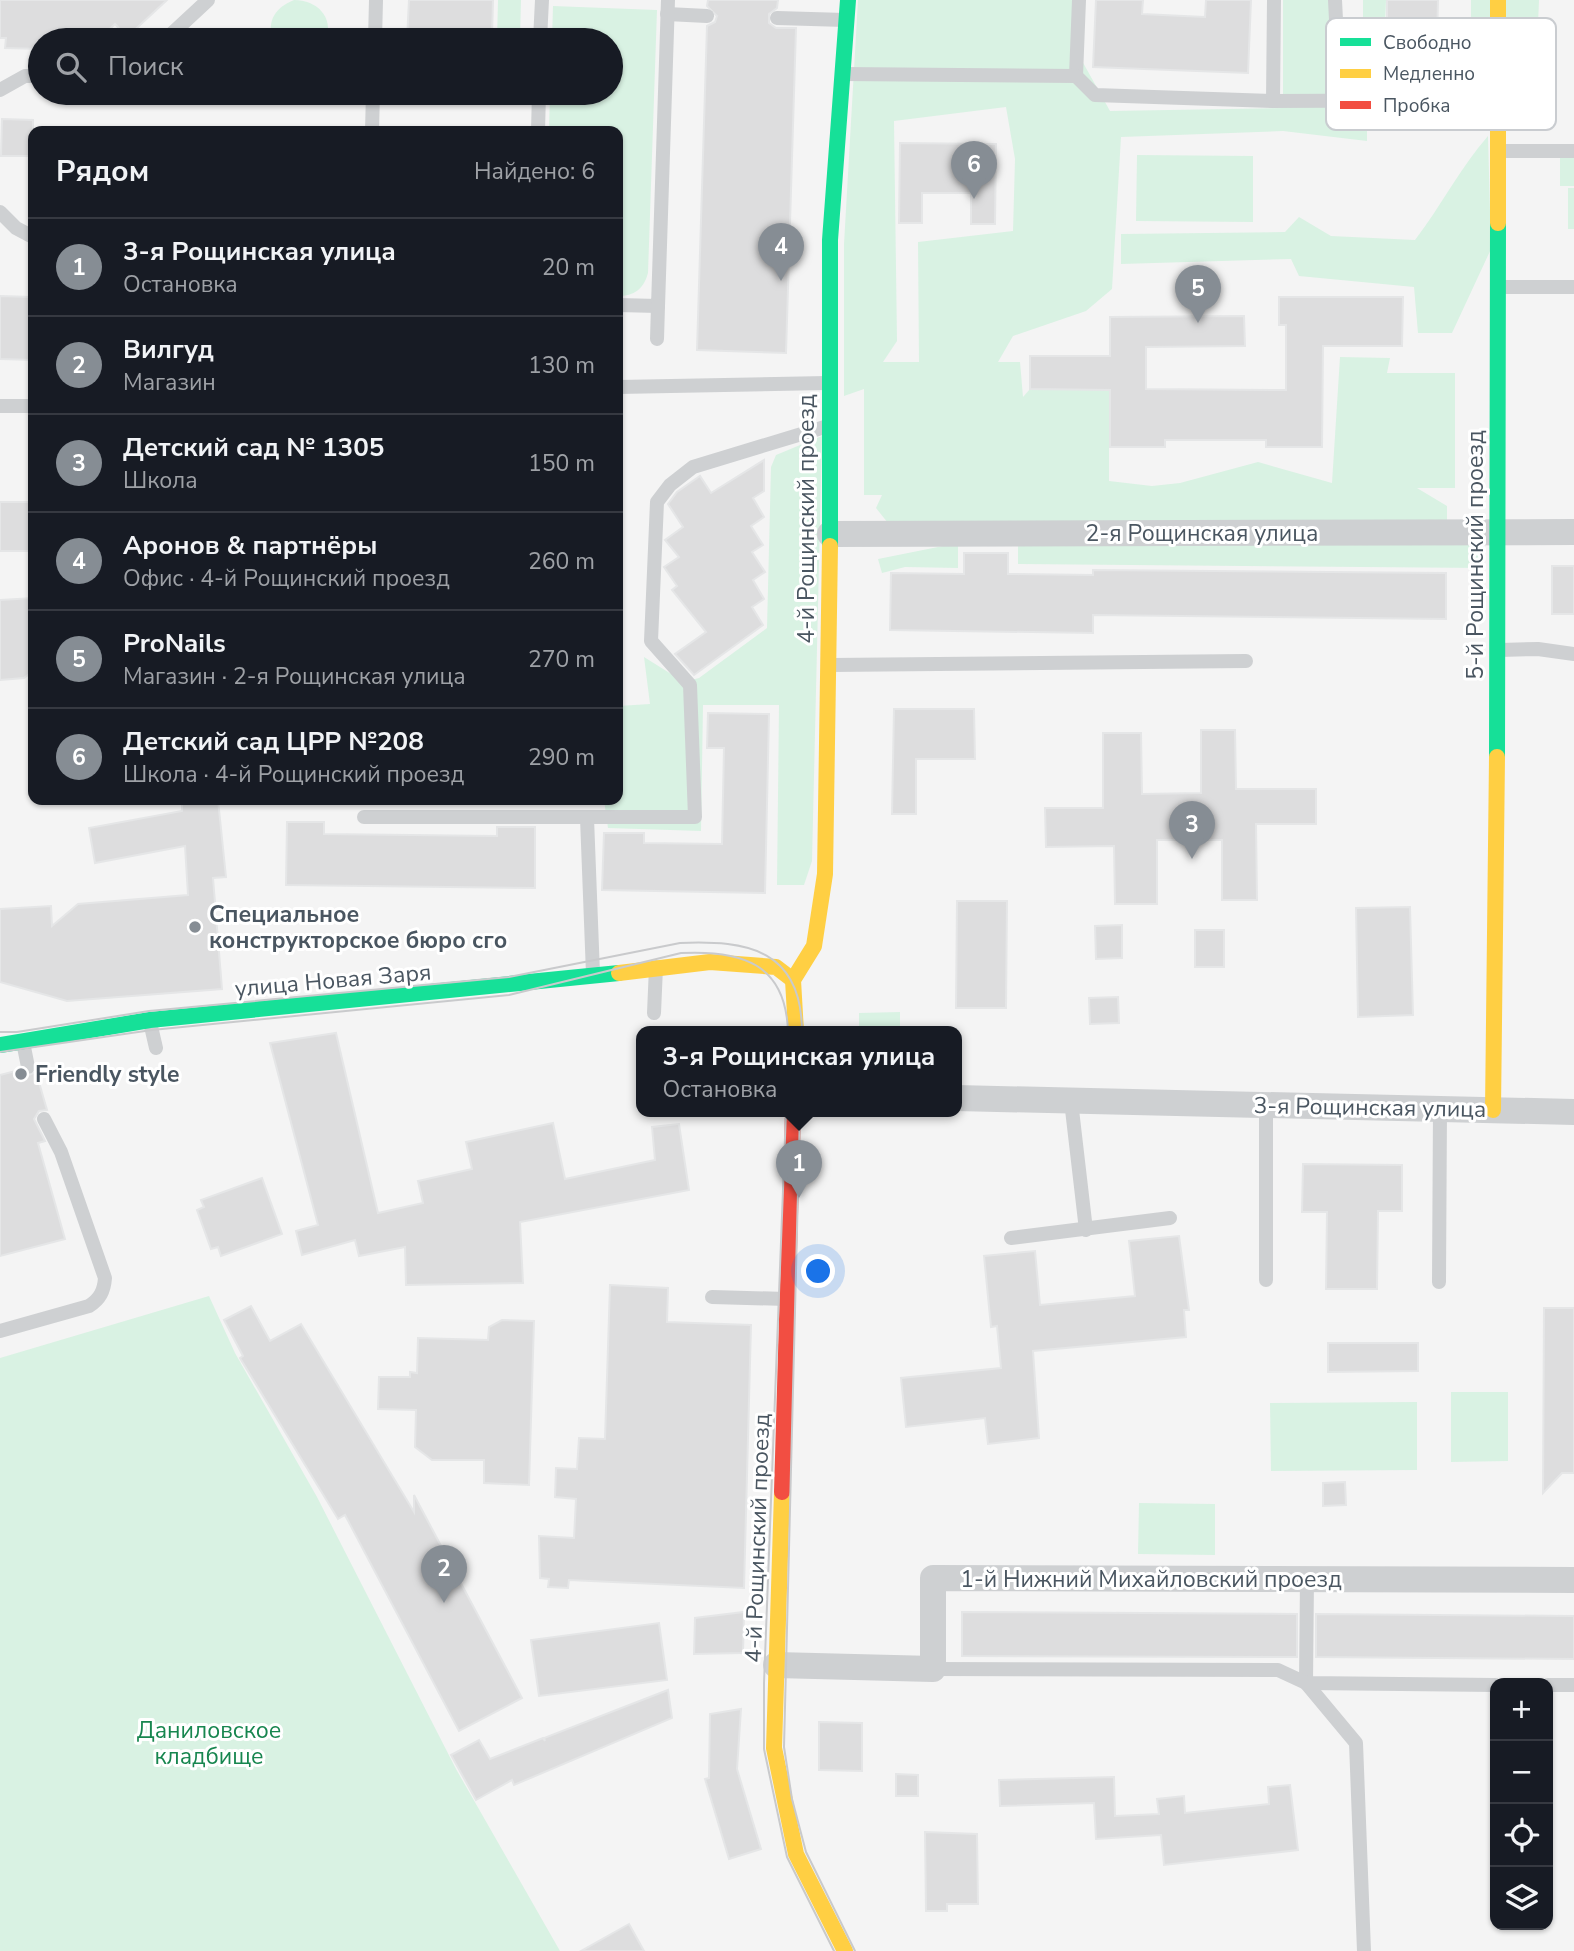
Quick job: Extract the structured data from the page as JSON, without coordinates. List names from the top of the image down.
{
  "streets": {
    "street": [
      "4-й Рощинский проезд",
      "2-я Рощинская улица",
      "5-й Рощинский проезд",
      "улица Новая Заря",
      "3-я Рощинская улица",
      "1-й Нижний Михайловский проезд"
    ]
  },
  "crossings": [
    ["4-й Рощинский проезд", "2-я Рощинская улица"],
    ["4-й Рощинский проезд", "улица Новая Заря"],
    ["2-я Рощинская улица", "5-й Рощинский проезд"],
    ["5-й Рощинский проезд", "3-я Рощинская улица"]
  ],
  "parks": ["Даниловское кладбище"],
  "places": ["Специальное конструкторское бюро сго", "Friendly style"],
  "legend": ["Свободно", "Медленно", "Пробка"],
  "page": {
    "search": "Поиск",
    "heading": ["Рядом", "Найдено: 6"],
    "pins": [
      "6",
      "4",
      "5",
      "3",
      "1",
      "2"
    ],
    "list": [
      {
        "mark": "1",
        "name": "3-я Рощинская улица",
        "note": "Остановка",
        "value": "20 m"
      },
      {
        "mark": "2",
        "name": "Вилгуд",
        "note": "Магазин",
        "value": "130 m"
      },
      {
        "mark": "3",
        "name": "Детский сад № 1305",
        "note": "Школа",
        "value": "150 m"
      },
      {
        "mark": "4",
        "name": "Аронов & партнёры",
        "note": "Офис · 4-й Рощинский проезд",
        "value": "260 m"
      },
      {
        "mark": "5",
        "name": "ProNails",
        "note": "Магазин · 2-я Рощинская улица",
        "value": "270 m"
      },
      {
        "mark": "6",
        "name": "Детский сад ЦРР №208",
        "note": "Школа · 4-й Рощинский проезд",
        "value": "290 m"
      }
    ],
    "popup": ["3-я Рощинская улица", "Остановка"],
    "map_buttons": ["+", "−"]
  }
}
